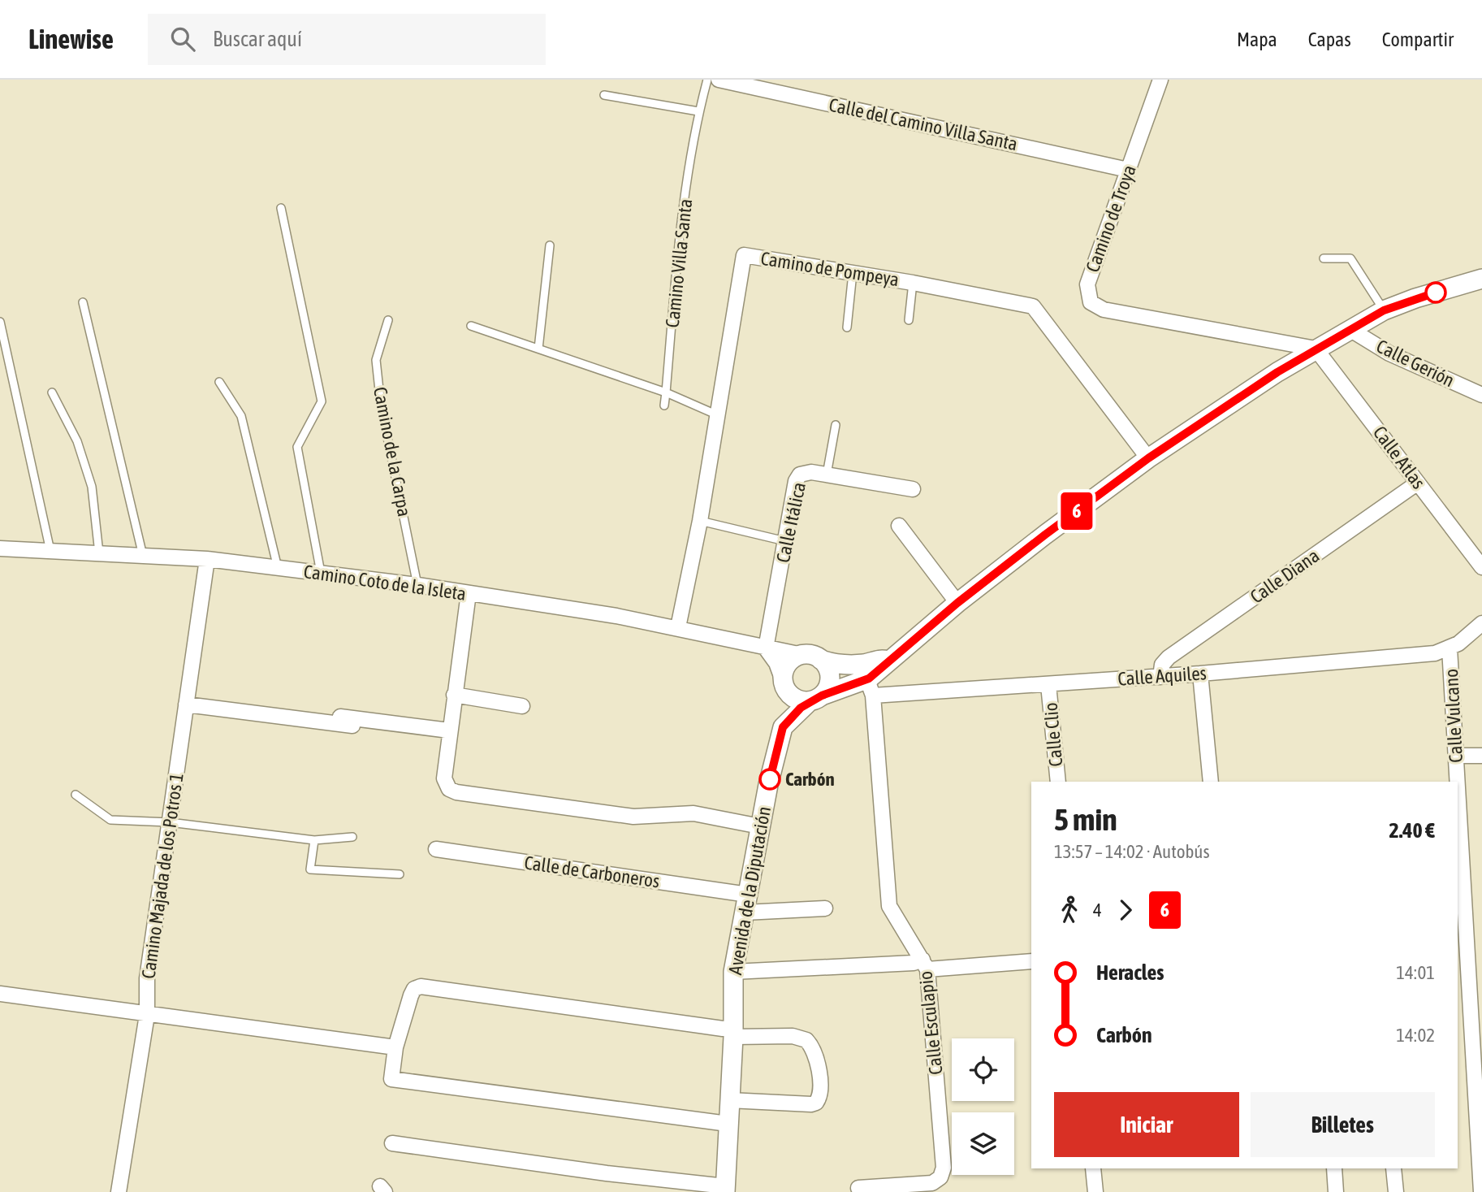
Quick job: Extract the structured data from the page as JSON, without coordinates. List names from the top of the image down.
{
  "streets": {
    "street": [
      "Calle del Camino Villa Santa",
      "Camino de Troya",
      "Camino de Pompeya",
      "Calle Gerión",
      "Calle Atlas",
      "Calle Itálica",
      "Calle Diana",
      "Camino Coto de la Isleta",
      "Calle Aquiles",
      "Calle Vulcano",
      "Calle Clio",
      "Calle de Carboneros",
      "Camino Majada de los Potros 1",
      "Avenida de la Diputación",
      "Calle Esculapio"
    ],
    "lane": ["Camino Villa Santa", "Camino de la Carpa"]
  },
  "crossings": [
    ["Calle del Camino Villa Santa", "Camino de Troya"],
    ["Camino de Troya", "Calle Atlas"],
    ["Camino de Pompeya", "Camino Coto de la Isleta"],
    ["Camino de la Carpa", "Camino Coto de la Isleta"],
    ["Calle Atlas", "Calle Diana"],
    ["Calle Itálica", "Camino Coto de la Isleta"],
    ["Calle Diana", "Calle Aquiles"],
    ["Camino Coto de la Isleta", "Camino Majada de los Potros 1"],
    ["Camino Coto de la Isleta", "Avenida de la Diputación"],
    ["Calle Aquiles", "Calle Vulcano"],
    ["Calle Aquiles", "Calle Clio"],
    ["Calle Aquiles", "Calle Esculapio"],
    ["Calle de Carboneros", "Avenida de la Diputación"]
  ],
  "places": ["Carbón"],
  "lines": ["bus line 6"],
  "page": {
    "header": "Linewise",
    "search": "Buscar aquí",
    "nav": ["Mapa", "Capas", "Compartir"],
    "on_map": "6",
    "heading": ["5 min", "13:57 – 14:02 · Autobús", "2.40 €"],
    "legs": ["4", "6"],
    "list": [
      {
        "name": "Heracles",
        "value": "14:01"
      },
      {
        "name": "Carbón",
        "value": "14:02"
      }
    ],
    "buttons": ["Iniciar", "Billetes"]
  }
}
